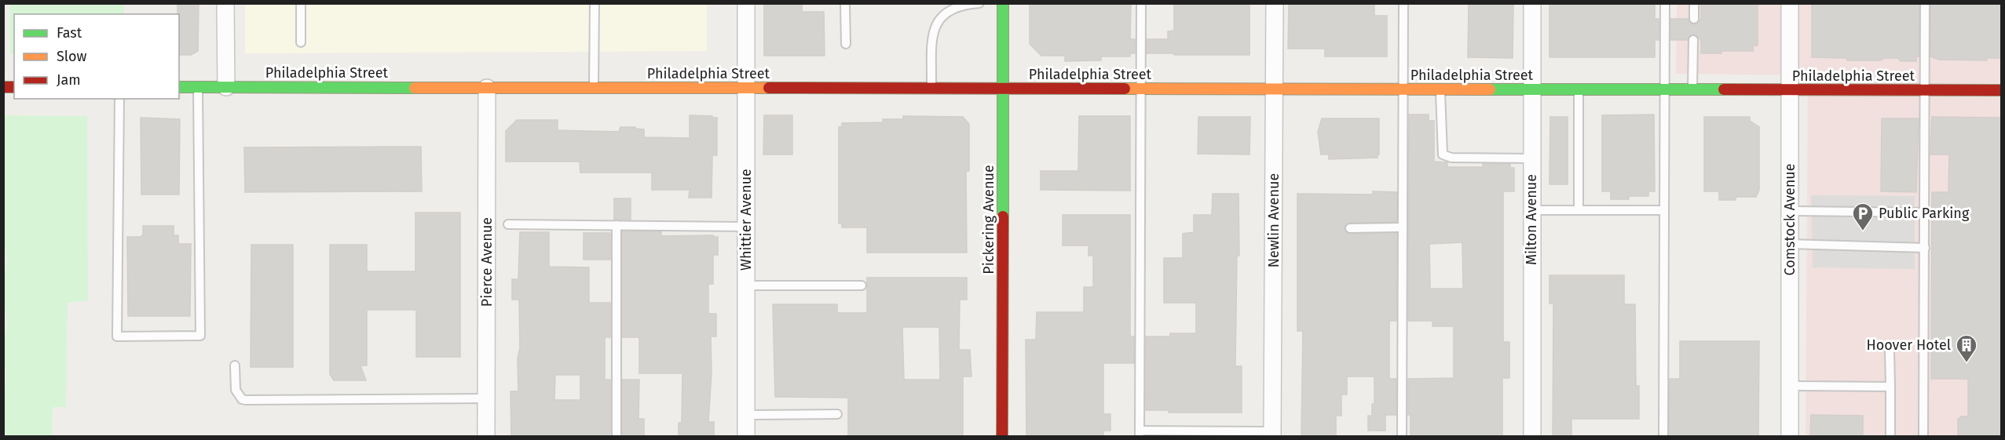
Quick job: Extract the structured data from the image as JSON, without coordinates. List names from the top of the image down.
{
  "streets": {
    "street": [
      "Philadelphia Street",
      "Whittier Avenue",
      "Pickering Avenue",
      "Milton Avenue",
      "Comstock Avenue",
      "Newlin Avenue",
      "Pierce Avenue"
    ]
  },
  "crossings": [
    ["Philadelphia Street", "Whittier Avenue"],
    ["Philadelphia Street", "Pickering Avenue"],
    ["Philadelphia Street", "Milton Avenue"],
    ["Philadelphia Street", "Comstock Avenue"],
    ["Philadelphia Street", "Newlin Avenue"],
    ["Philadelphia Street", "Pierce Avenue"]
  ],
  "places": {
    "parking": ["Public Parking"],
    "building": ["Hoover Hotel"]
  },
  "legend": ["Fast", "Slow", "Jam"]
}
